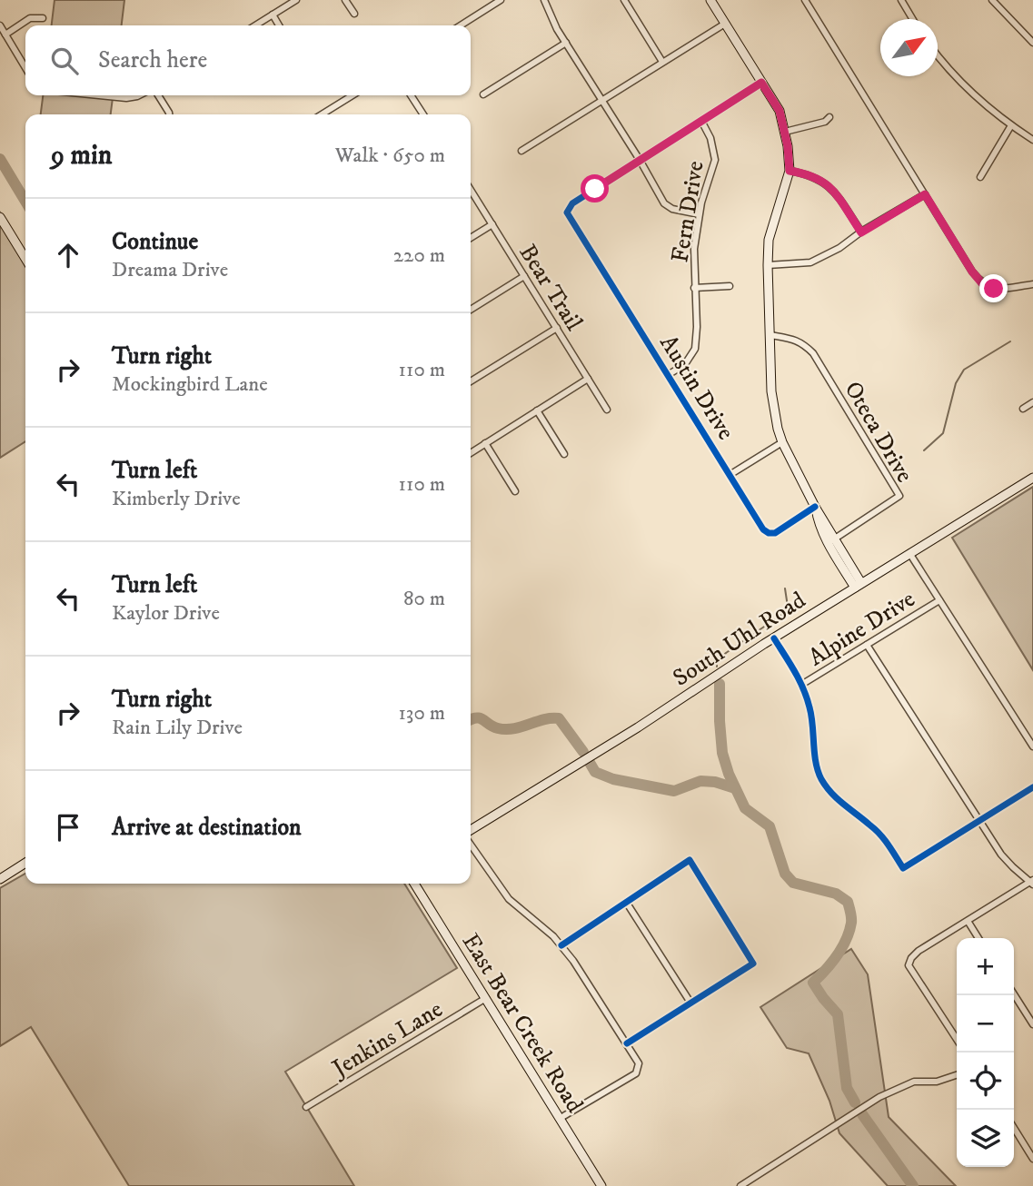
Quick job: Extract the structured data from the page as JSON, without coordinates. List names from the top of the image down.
{
  "streets": {
    "main road": ["South Uhl Road", "East Bear Creek Road"],
    "street": [
      "Fern Drive",
      "Bear Trail",
      "Austin Drive",
      "Oteca Drive",
      "Alpine Drive",
      "Jenkins Lane"
    ]
  },
  "crossings": [
    ["Fern Drive", "Austin Drive"],
    ["East Bear Creek Road", "Jenkins Lane"]
  ],
  "north": "top right",
  "page": {
    "search": "Search here",
    "heading": ["9 min", "Walk · 650 m"],
    "list": [
      ["Continue", "Dreama Drive", "220 m"],
      ["Turn right", "Mockingbird Lane", "110 m"],
      ["Turn left", "Kimberly Drive", "110 m"],
      ["Turn left", "Kaylor Drive", "80 m"],
      ["Turn right", "Rain Lily Drive", "130 m"],
      "Arrive at destination"
    ],
    "map_buttons": ["+", "−"]
  }
}
